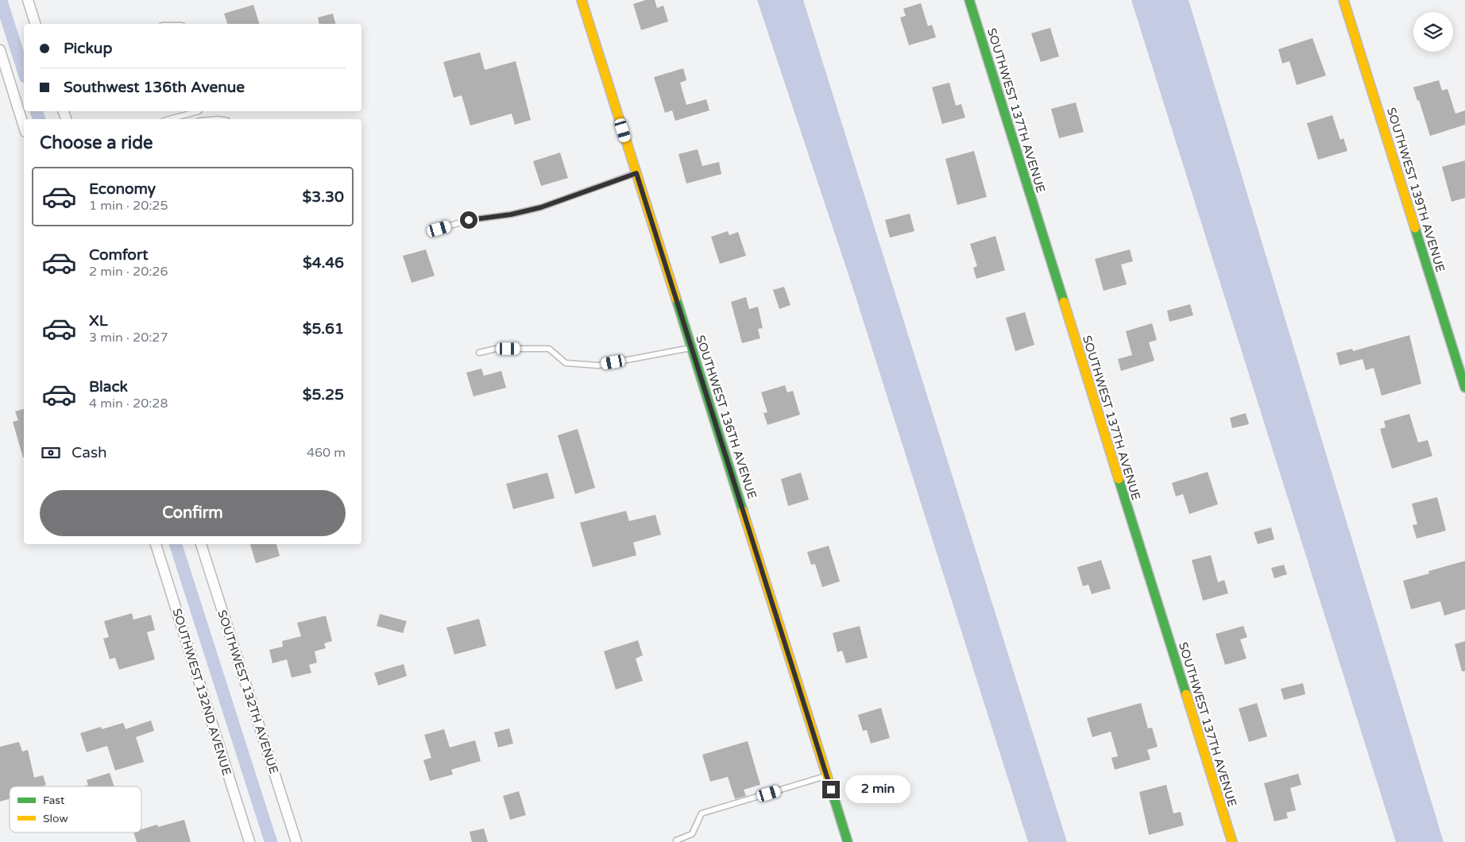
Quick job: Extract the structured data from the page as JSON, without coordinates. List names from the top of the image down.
{
  "streets": {
    "street": [
      "SOUTHWEST 137TH AVENUE",
      "SOUTHWEST 139TH AVENUE",
      "SOUTHWEST 136TH AVENUE",
      "SOUTHWEST 132ND AVENUE",
      "SOUTHWEST 132TH AVENUE"
    ]
  },
  "legend": ["Fast", "Slow"],
  "page": {
    "banner": ["Pickup", "Southwest 136th Avenue"],
    "heading": "Choose a ride",
    "list": [
      {
        "name": "Economy",
        "note": "1 min · 20:25",
        "value": "$3.30"
      },
      {
        "name": "Comfort",
        "note": "2 min · 20:26",
        "value": "$4.46"
      },
      {
        "name": "XL",
        "note": "3 min · 20:27",
        "value": "$5.61"
      },
      {
        "name": "Black",
        "note": "4 min · 20:28",
        "value": "$5.25"
      }
    ],
    "pay": ["Cash", "460 m"],
    "buttons": "Confirm",
    "bubble": "2 min"
  }
}
